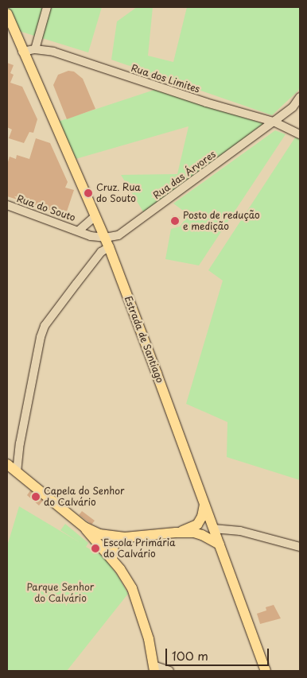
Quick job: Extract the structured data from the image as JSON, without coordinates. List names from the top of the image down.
{
  "streets": {
    "main road": ["Estrada de Santiago"],
    "street": ["Rua dos Limites", "Rua das Árvores", "Rua do Souto"]
  },
  "crossings": [
    ["Rua dos Limites", "Rua das Árvores"],
    ["Rua dos Limites", "Estrada de Santiago"],
    ["Rua das Árvores", "Rua do Souto"],
    ["Rua das Árvores", "Estrada de Santiago"],
    ["Rua do Souto", "Estrada de Santiago"]
  ],
  "parks": ["Parque Senhor do Calvário"],
  "places": [
    "Cruz. Rua do Souto",
    "Posto de redução e medição",
    "Capela do Senhor do Calvário",
    "Escola Primária do Calvário"
  ],
  "scale_bar": "100 m"
}
